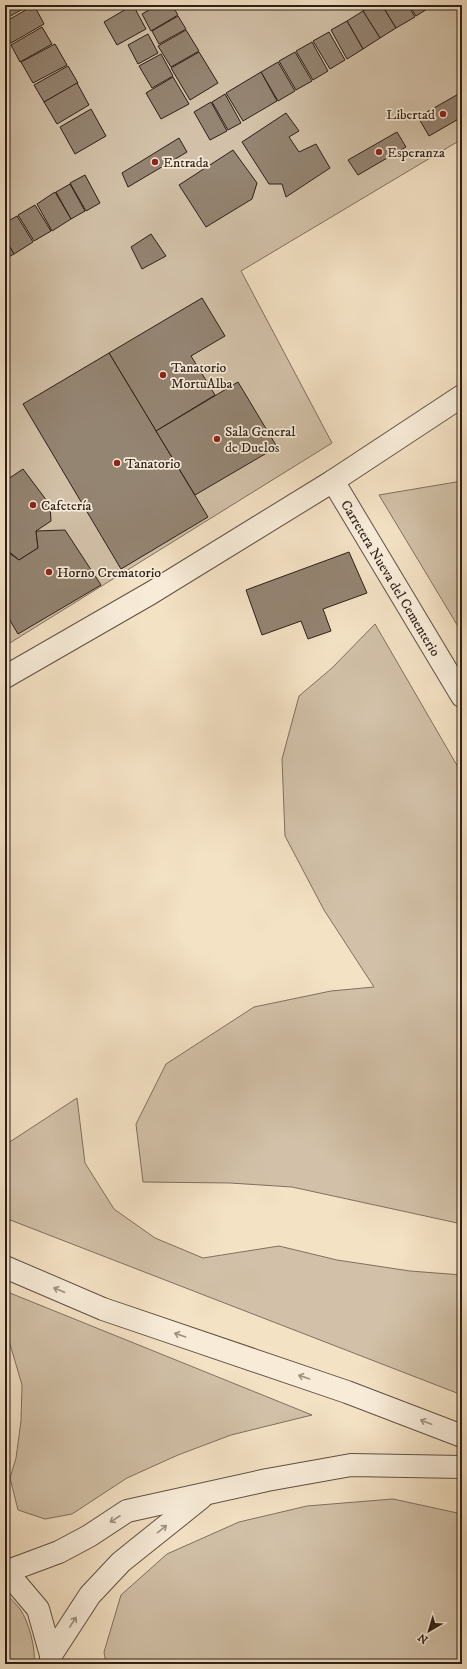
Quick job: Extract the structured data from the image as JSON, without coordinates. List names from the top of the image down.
{
  "streets": {
    "street": ["Carretera Nueva del Cementerio"]
  },
  "places": [
    "Libertad",
    "Esperanza",
    "Entrada",
    "Tanatorio MortuAlba",
    "Sala General de Duelos",
    "Tanatorio",
    "Cafetería",
    "Horno Crematorio"
  ],
  "north": "bottom left"
}
